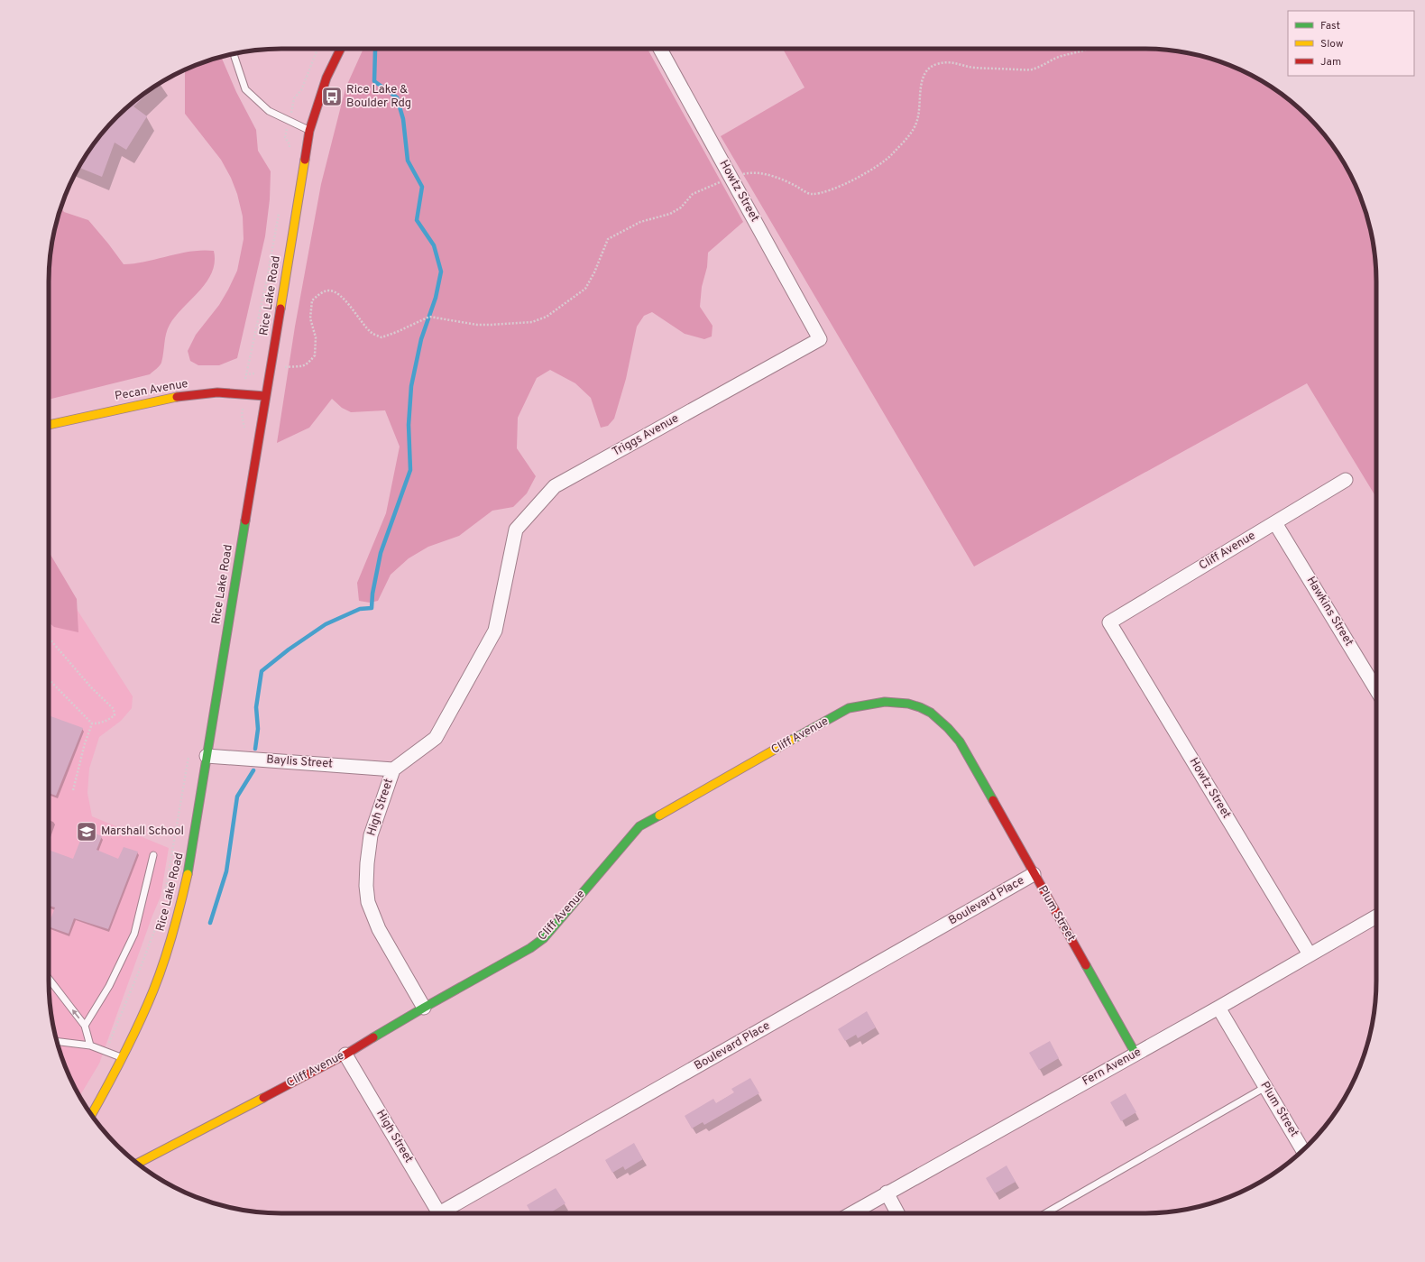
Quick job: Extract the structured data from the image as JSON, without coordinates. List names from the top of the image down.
{
  "streets": {
    "street": [
      "Howtz Street",
      "Rice Lake Road",
      "Pecan Avenue",
      "Triggs Avenue",
      "Cliff Avenue",
      "Hawkins Street",
      "Baylis Street",
      "High Street",
      "Boulevard Place",
      "Plum Street",
      "Fern Avenue"
    ]
  },
  "crossings": [
    ["Howtz Street", "Triggs Avenue"],
    ["Howtz Street", "Cliff Avenue"],
    ["Howtz Street", "Fern Avenue"],
    ["Rice Lake Road", "Pecan Avenue"],
    ["Rice Lake Road", "Baylis Street"],
    ["Triggs Avenue", "High Street"],
    ["Cliff Avenue", "Hawkins Street"],
    ["Cliff Avenue", "High Street"],
    ["Cliff Avenue", "Plum Street"],
    ["Baylis Street", "High Street"],
    ["Boulevard Place", "Plum Street"],
    ["Plum Street", "Fern Avenue"]
  ],
  "places": {
    "bus stop": ["Rice Lake & Boulder Rdg"],
    "school or university": ["Marshall School"]
  },
  "legend": ["Fast", "Slow", "Jam"]
}
